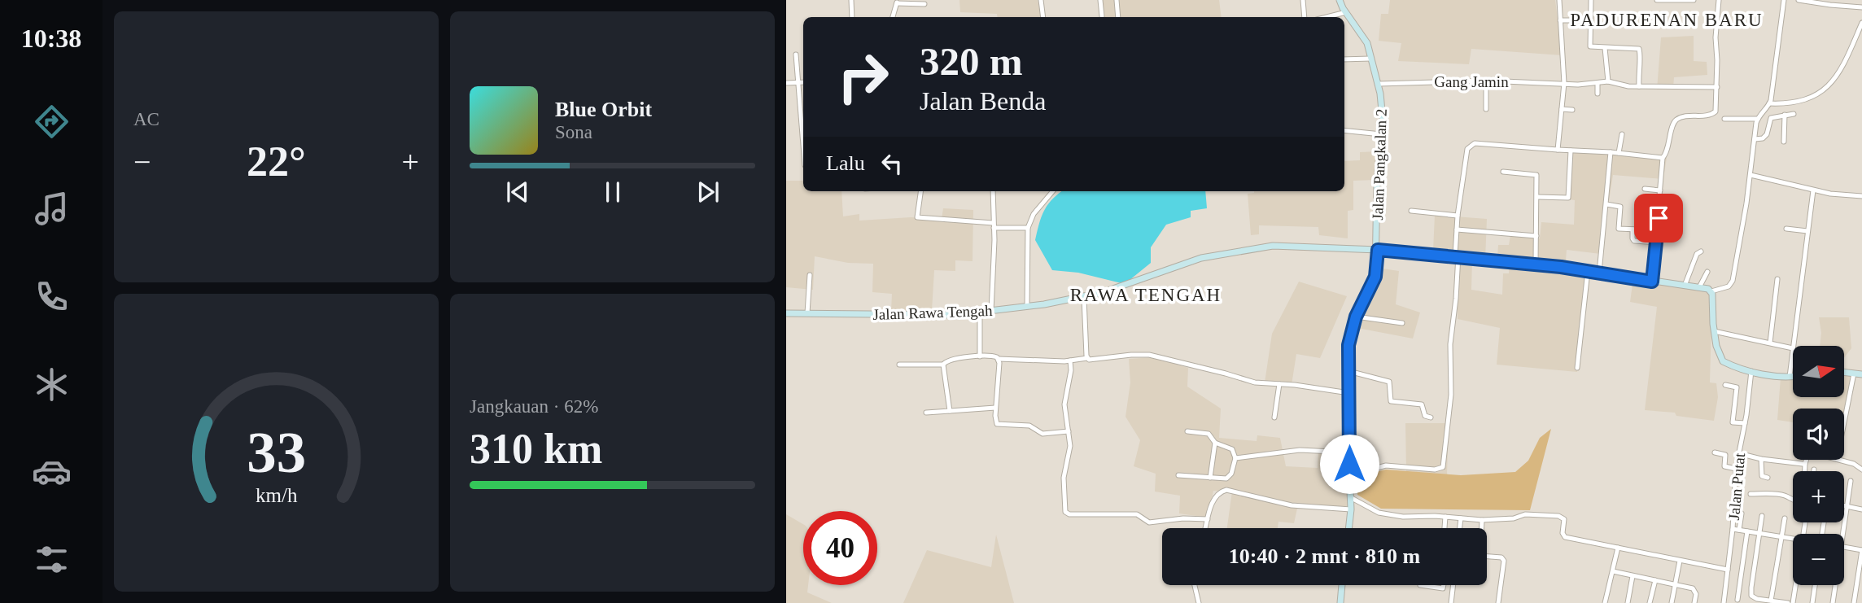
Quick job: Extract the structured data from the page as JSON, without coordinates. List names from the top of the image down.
{
  "streets": {
    "street": [
      "Gang Jamin",
      "Jalan Pangkalan 2",
      "Jalan Rawa Tengah",
      "Jalan Putat"
    ]
  },
  "crossings": [
    ["Gang Jamin", "Jalan Pangkalan 2"],
    ["Jalan Pangkalan 2", "Jalan Rawa Tengah"]
  ],
  "districts": ["PADURENAN BARU", "RAWA TENGAH"],
  "north": "right",
  "page": {
    "tabs": "10:38",
    "tile": [
      "AC",
      ["Jangkauan · 62%", "310 km"]
    ],
    "turn": ["320 m", "Jalan Benda"],
    "song": ["Blue Orbit", "Sona"],
    "then": "Lalu",
    "heat": ["−", "22°", "+"],
    "map_buttons": ["+", "−"],
    "limit": "40",
    "trip": "10:40 · 2 mnt · 810 m",
    "gauge": ["33", "km/h"]
  }
}
